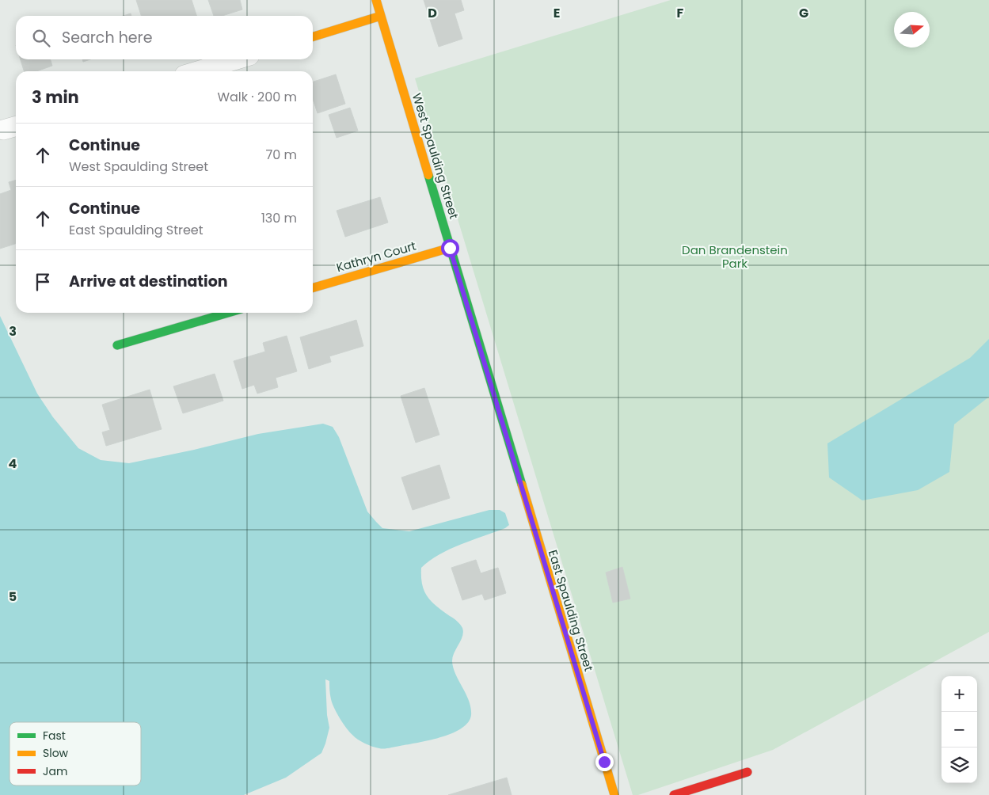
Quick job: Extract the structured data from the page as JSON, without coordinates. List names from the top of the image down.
{
  "streets": {
    "street": ["West Spaulding Street", "Kathryn Court", "East Spaulding Street"]
  },
  "crossings": [
    ["West Spaulding Street", "Kathryn Court"],
    ["West Spaulding Street", "East Spaulding Street"]
  ],
  "parks": ["Dan Brandenstein Park"],
  "legend": ["Fast", "Slow", "Jam"],
  "north": "right",
  "page": {
    "search": "Search here",
    "heading": ["3 min", "Walk · 200 m"],
    "list": [
      ["Continue", "West Spaulding Street", "70 m"],
      ["Continue", "East Spaulding Street", "130 m"],
      "Arrive at destination"
    ],
    "map_buttons": ["+", "−"]
  },
  "grid": {
    "columns": [
      "D",
      "E",
      "F",
      "G"
    ],
    "rows": ["3", "4", "5"]
  }
}
